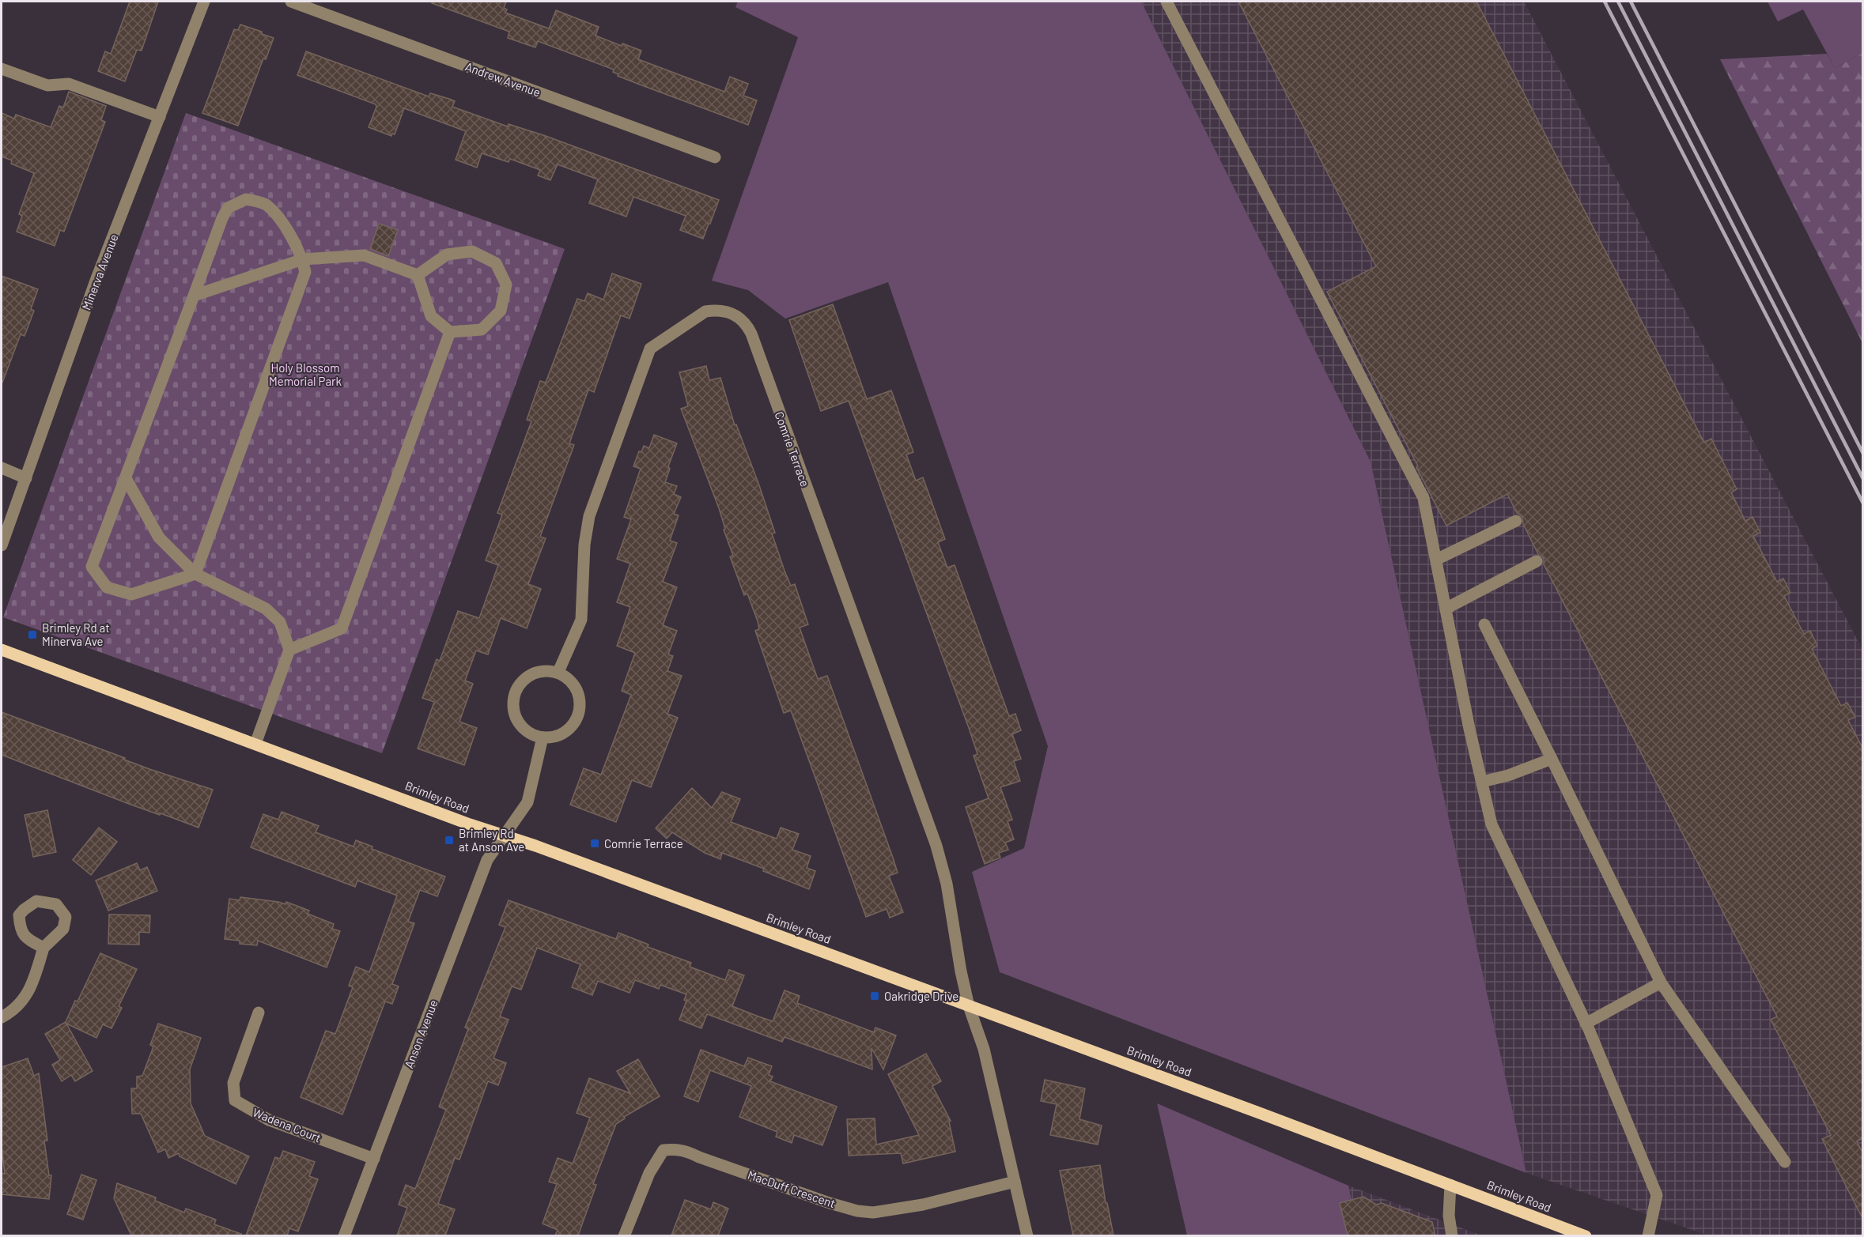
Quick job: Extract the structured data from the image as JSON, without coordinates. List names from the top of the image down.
{
  "streets": {
    "main road": ["Brimley Road"],
    "street": [
      "Andrew Avenue",
      "Minerva Avenue",
      "Comrie Terrace",
      "Anson Avenue",
      "Wadena Court",
      "MacDuff Crescent"
    ]
  },
  "crossings": [
    ["Comrie Terrace", "Brimley Road"],
    ["Brimley Road", "Anson Avenue"],
    ["Anson Avenue", "Wadena Court"]
  ],
  "parks": ["Holy Blossom Memorial Park"],
  "places": {
    "transit": [
      "Brimley Rd at Minerva Ave",
      "Brimley Rd at Anson Ave",
      "Comrie Terrace",
      "Oakridge Drive"
    ]
  }
}
